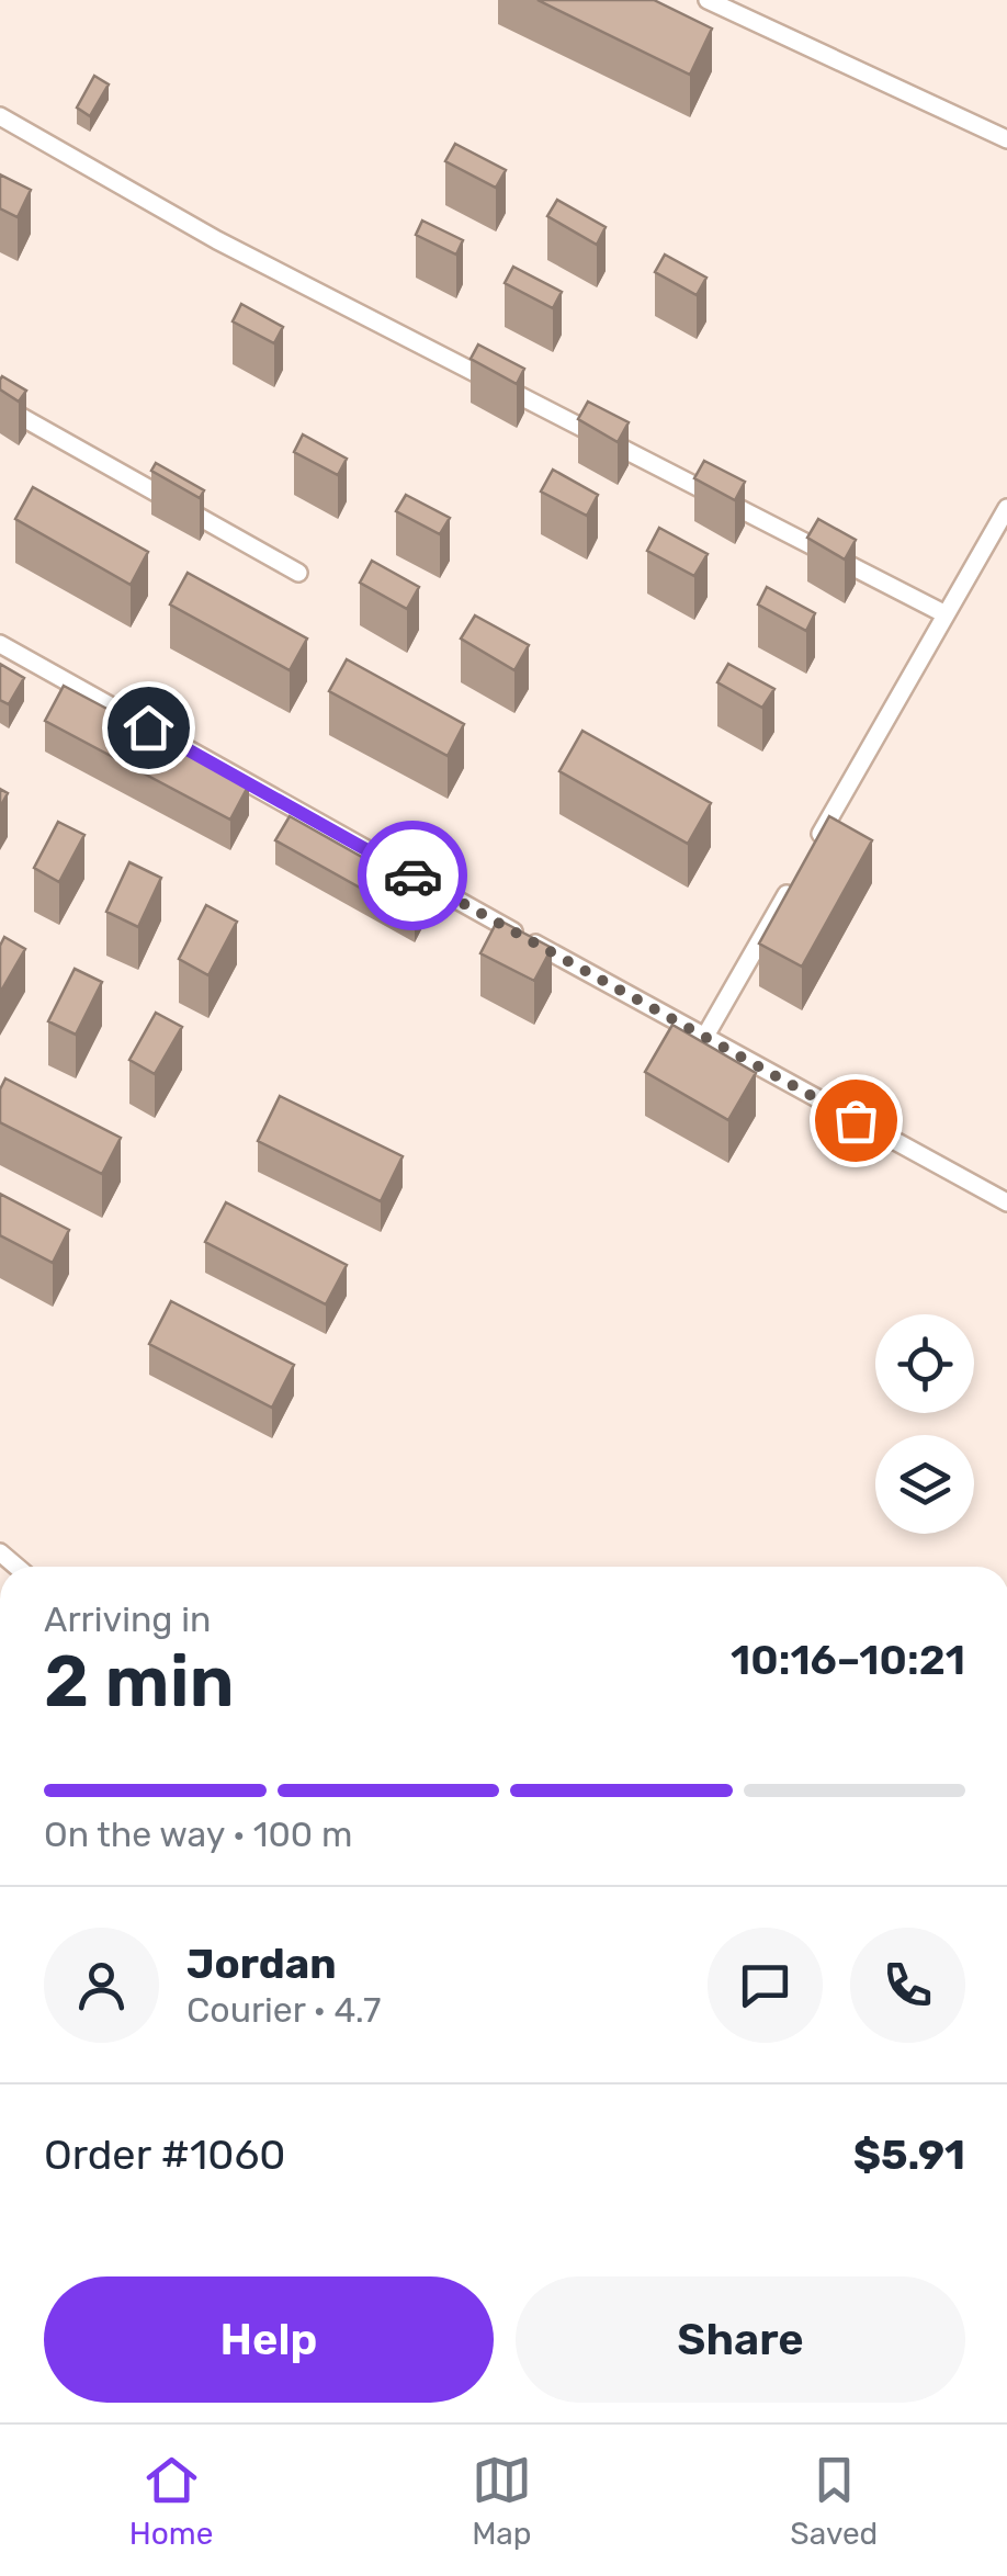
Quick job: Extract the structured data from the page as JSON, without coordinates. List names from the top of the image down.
{
  "page": {
    "heading": ["2 min", "Arriving in", "10:16–10:21"],
    "panel": [
      "Jordan",
      "Courier · 4.7",
      "Order #1060",
      "$5.91"
    ],
    "bar": "On the way · 100 m",
    "buttons": ["Help", "Share"],
    "tabs": ["Home", "Map", "Saved"]
  }
}
